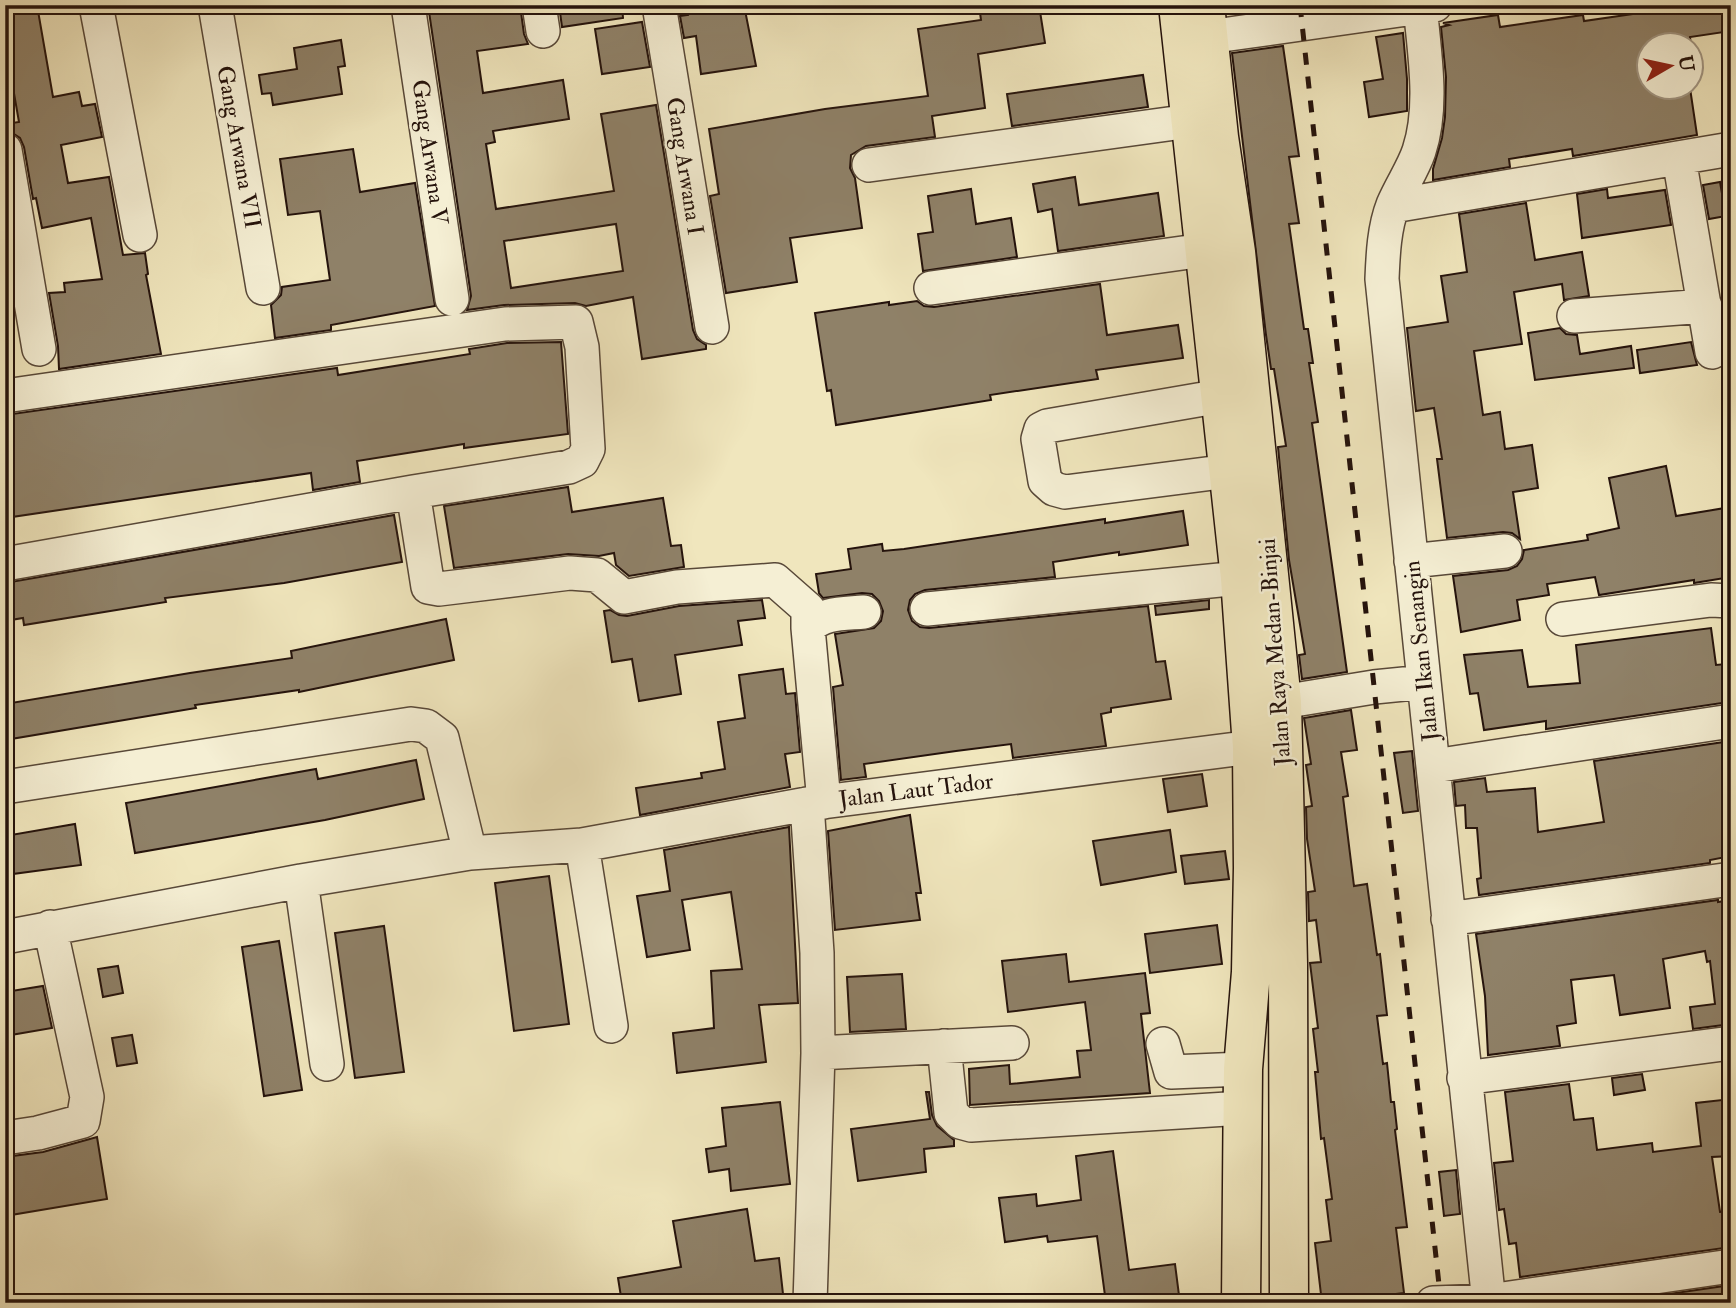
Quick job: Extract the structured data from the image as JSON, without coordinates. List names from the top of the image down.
{
  "streets": {
    "main road": ["Jalan Raya Medan-Binjai"],
    "street": [
      "Gang Arwana VII",
      "Gang Arwana V",
      "Gang Arwana I",
      "Jalan Ikan Senangin",
      "Jalan Laut Tador"
    ]
  },
  "crossings": [
    ["Jalan Raya Medan-Binjai", "Jalan Laut Tador"]
  ],
  "north": "right"
}
